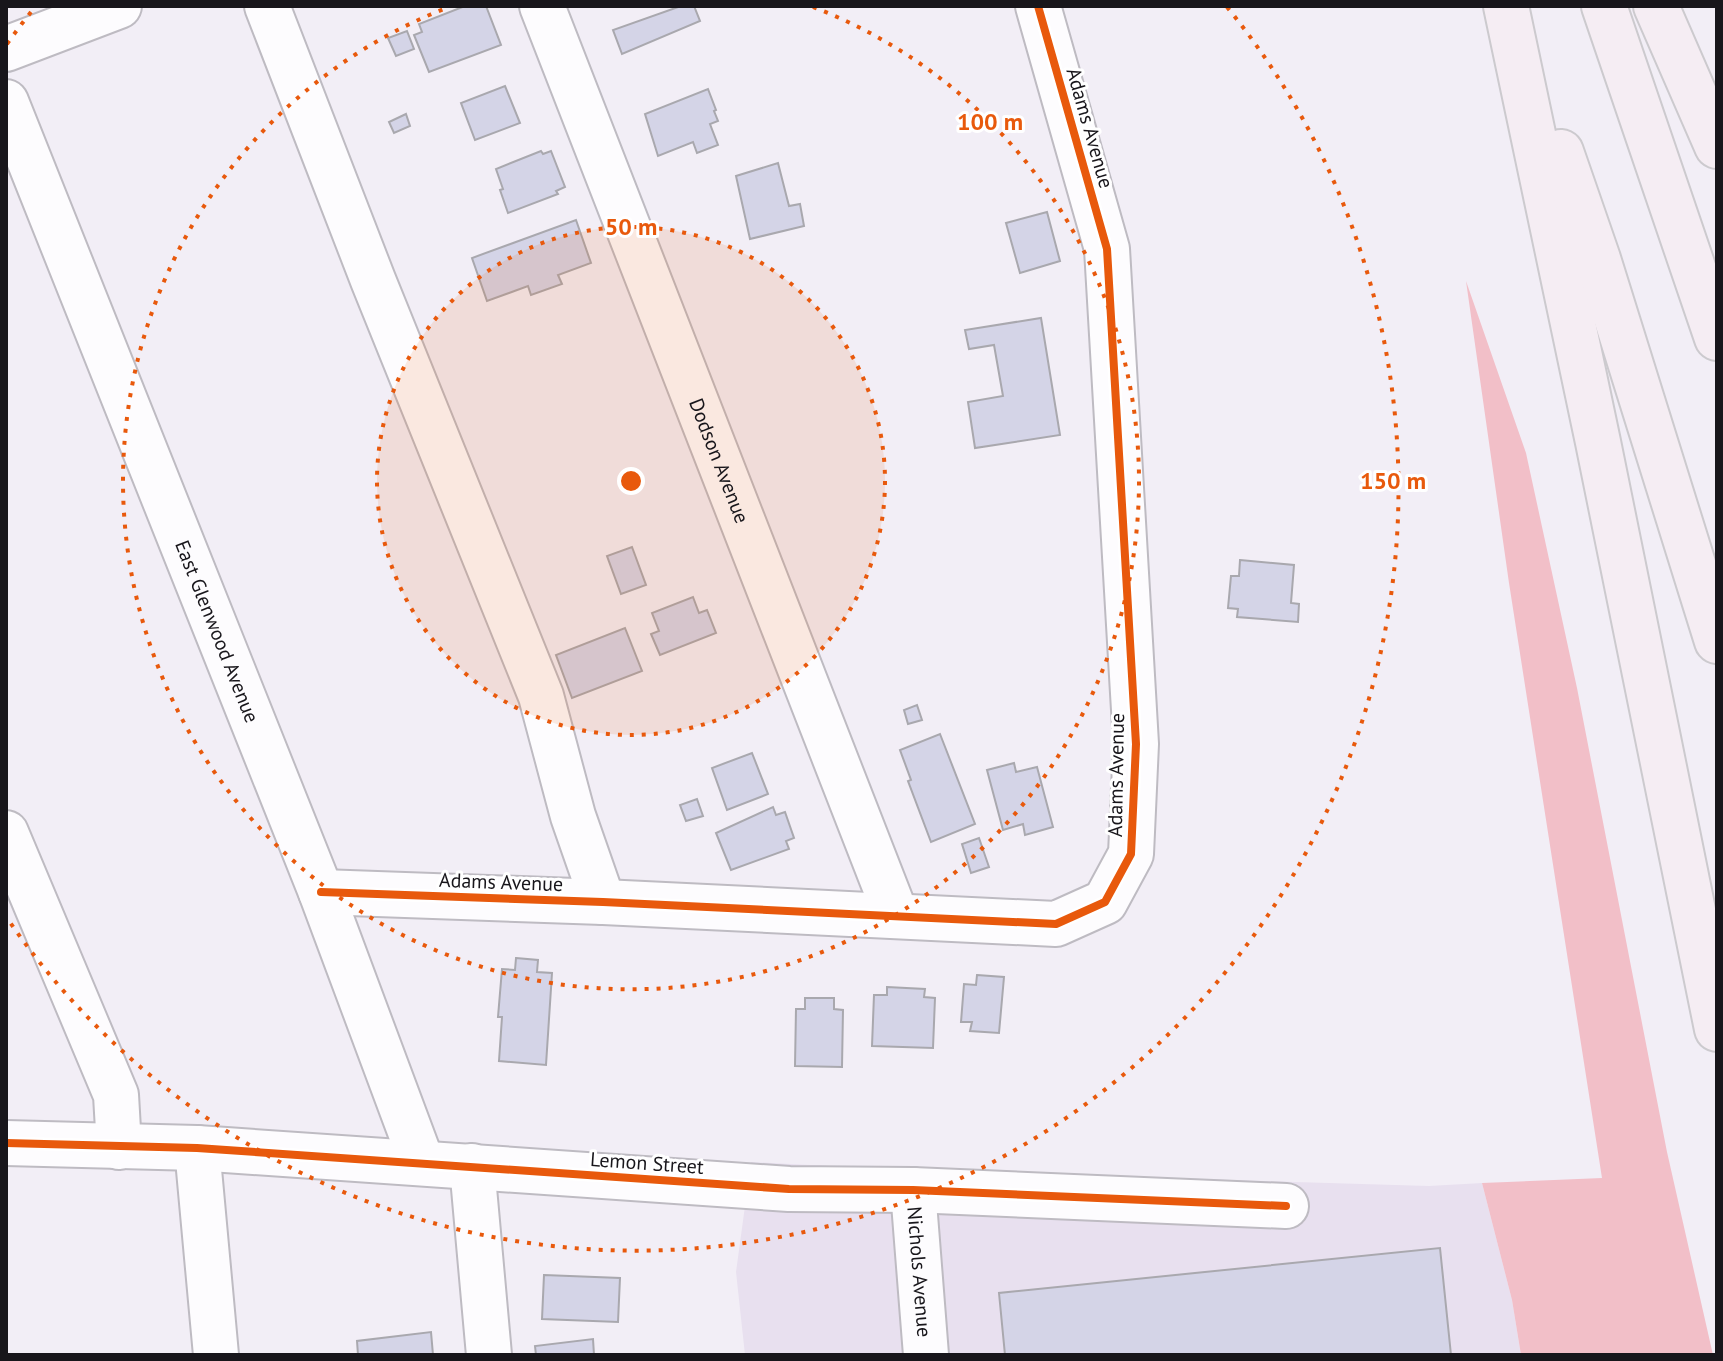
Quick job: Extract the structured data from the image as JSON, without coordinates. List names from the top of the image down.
{
  "streets": {
    "street": [
      "Adams Avenue",
      "Dodson Avenue",
      "East Glenwood Avenue",
      "Lemon Street",
      "Nichols Avenue"
    ]
  },
  "crossings": [
    ["Adams Avenue", "Dodson Avenue"],
    ["Adams Avenue", "East Glenwood Avenue"],
    ["East Glenwood Avenue", "Lemon Street"],
    ["Lemon Street", "Nichols Avenue"]
  ],
  "rings": ["100 m", "50 m", "150 m"]
}
